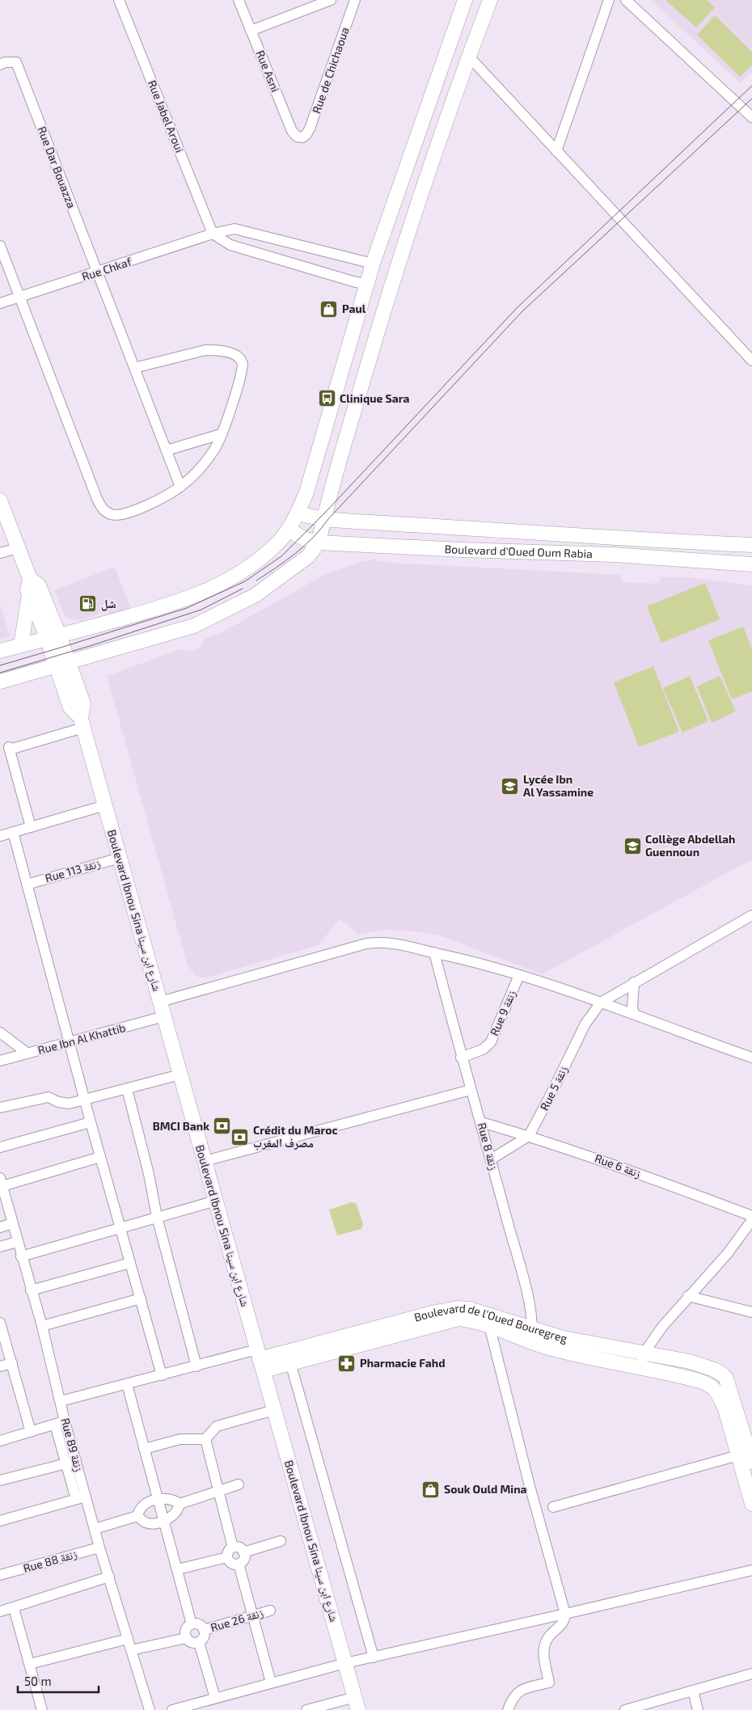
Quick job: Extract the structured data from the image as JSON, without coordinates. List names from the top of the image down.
{
  "streets": {
    "main road": ["Boulevard d'Oued Oum Rabia", "Boulevard Ibnou Sina شارع ابن سينا", "Boulevard de l'Oued Bouregreg"],
    "street": [
      "Rue de Chichaoua",
      "Rue Asni",
      "Rue Jabel Aroui",
      "Rue Dar Bouazza",
      "Rue Chkaf",
      "Rue 113 زنقة",
      "Rue 9 زنقة",
      "Rue Ibn Al Khattib",
      "Rue 5 زنقة",
      "Rue 8 زنقة",
      "Rue 6 زنقة",
      "Rue 89 زنقة",
      "Rue 88 زنقة",
      "Rue 26 زنقة"
    ]
  },
  "crossings": [
    ["Rue de Chichaoua", "Rue Asni"],
    ["Rue Jabel Aroui", "Rue Chkaf"],
    ["Rue Dar Bouazza", "Rue Chkaf"],
    ["Rue 113 زنقة", "Boulevard Ibnou Sina شارع ابن سينا"],
    ["Boulevard Ibnou Sina شارع ابن سينا", "Rue Ibn Al Khattib"],
    ["Boulevard Ibnou Sina شارع ابن سينا", "Boulevard de l'Oued Bouregreg"],
    ["Rue 9 زنقة", "Rue 8 زنقة"],
    ["Rue 5 زنقة", "Rue 8 زنقة"],
    ["Rue 5 زنقة", "Rue 6 زنقة"],
    ["Rue 8 زنقة", "Rue 6 زنقة"],
    ["Rue 8 زنقة", "Boulevard de l'Oued Bouregreg"],
    ["Rue 89 زنقة", "Rue 88 زنقة"]
  ],
  "places": {
    "shop": ["Paul", "Souk Ould Mina"],
    "bus stop": ["Clinique Sara"],
    "fuel station": ["شل"],
    "school or university": ["Lycée Ibn Al Yassamine", "Collège Abdellah Guennoun"],
    "bank": ["BMCI Bank", "Crédit du Maroc مصرف المغرب"],
    "pharmacy": ["Pharmacie Fahd"]
  },
  "scale_bar": "50 m"
}
